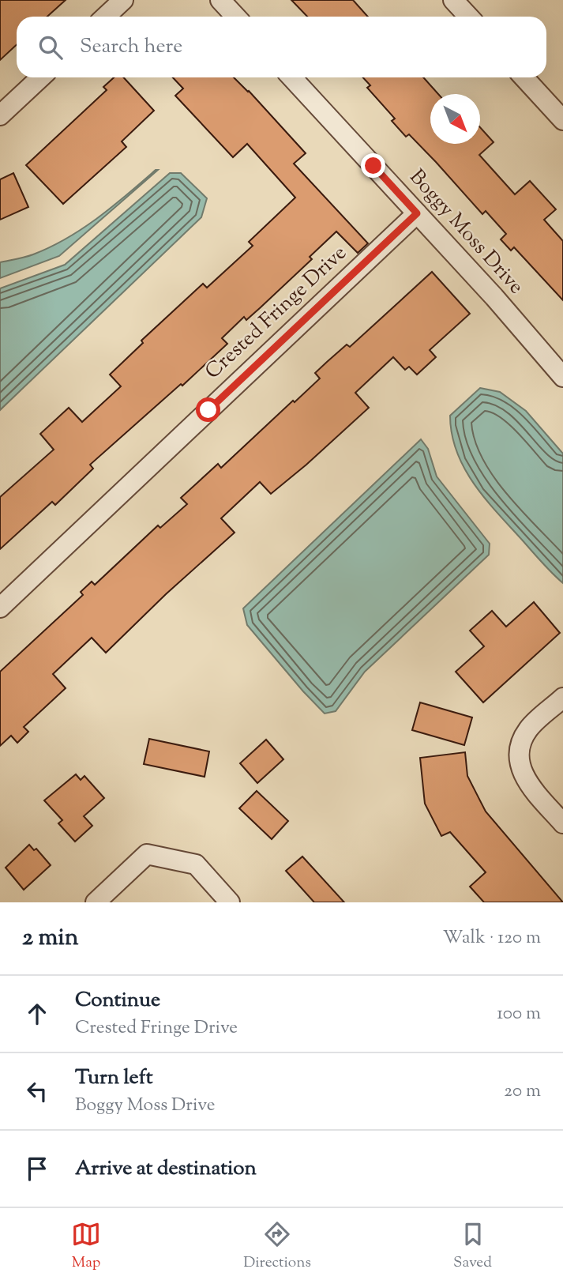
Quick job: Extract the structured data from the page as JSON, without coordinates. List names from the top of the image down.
{
  "streets": {
    "street": ["Boggy Moss Drive", "Crested Fringe Drive"]
  },
  "crossings": [
    ["Boggy Moss Drive", "Crested Fringe Drive"]
  ],
  "north": "bottom right",
  "page": {
    "search": "Search here",
    "heading": ["2 min", "Walk · 120 m"],
    "list": [
      ["Continue", "Crested Fringe Drive", "100 m"],
      ["Turn left", "Boggy Moss Drive", "20 m"],
      "Arrive at destination"
    ],
    "nav": ["Map", "Directions", "Saved"]
  }
}
